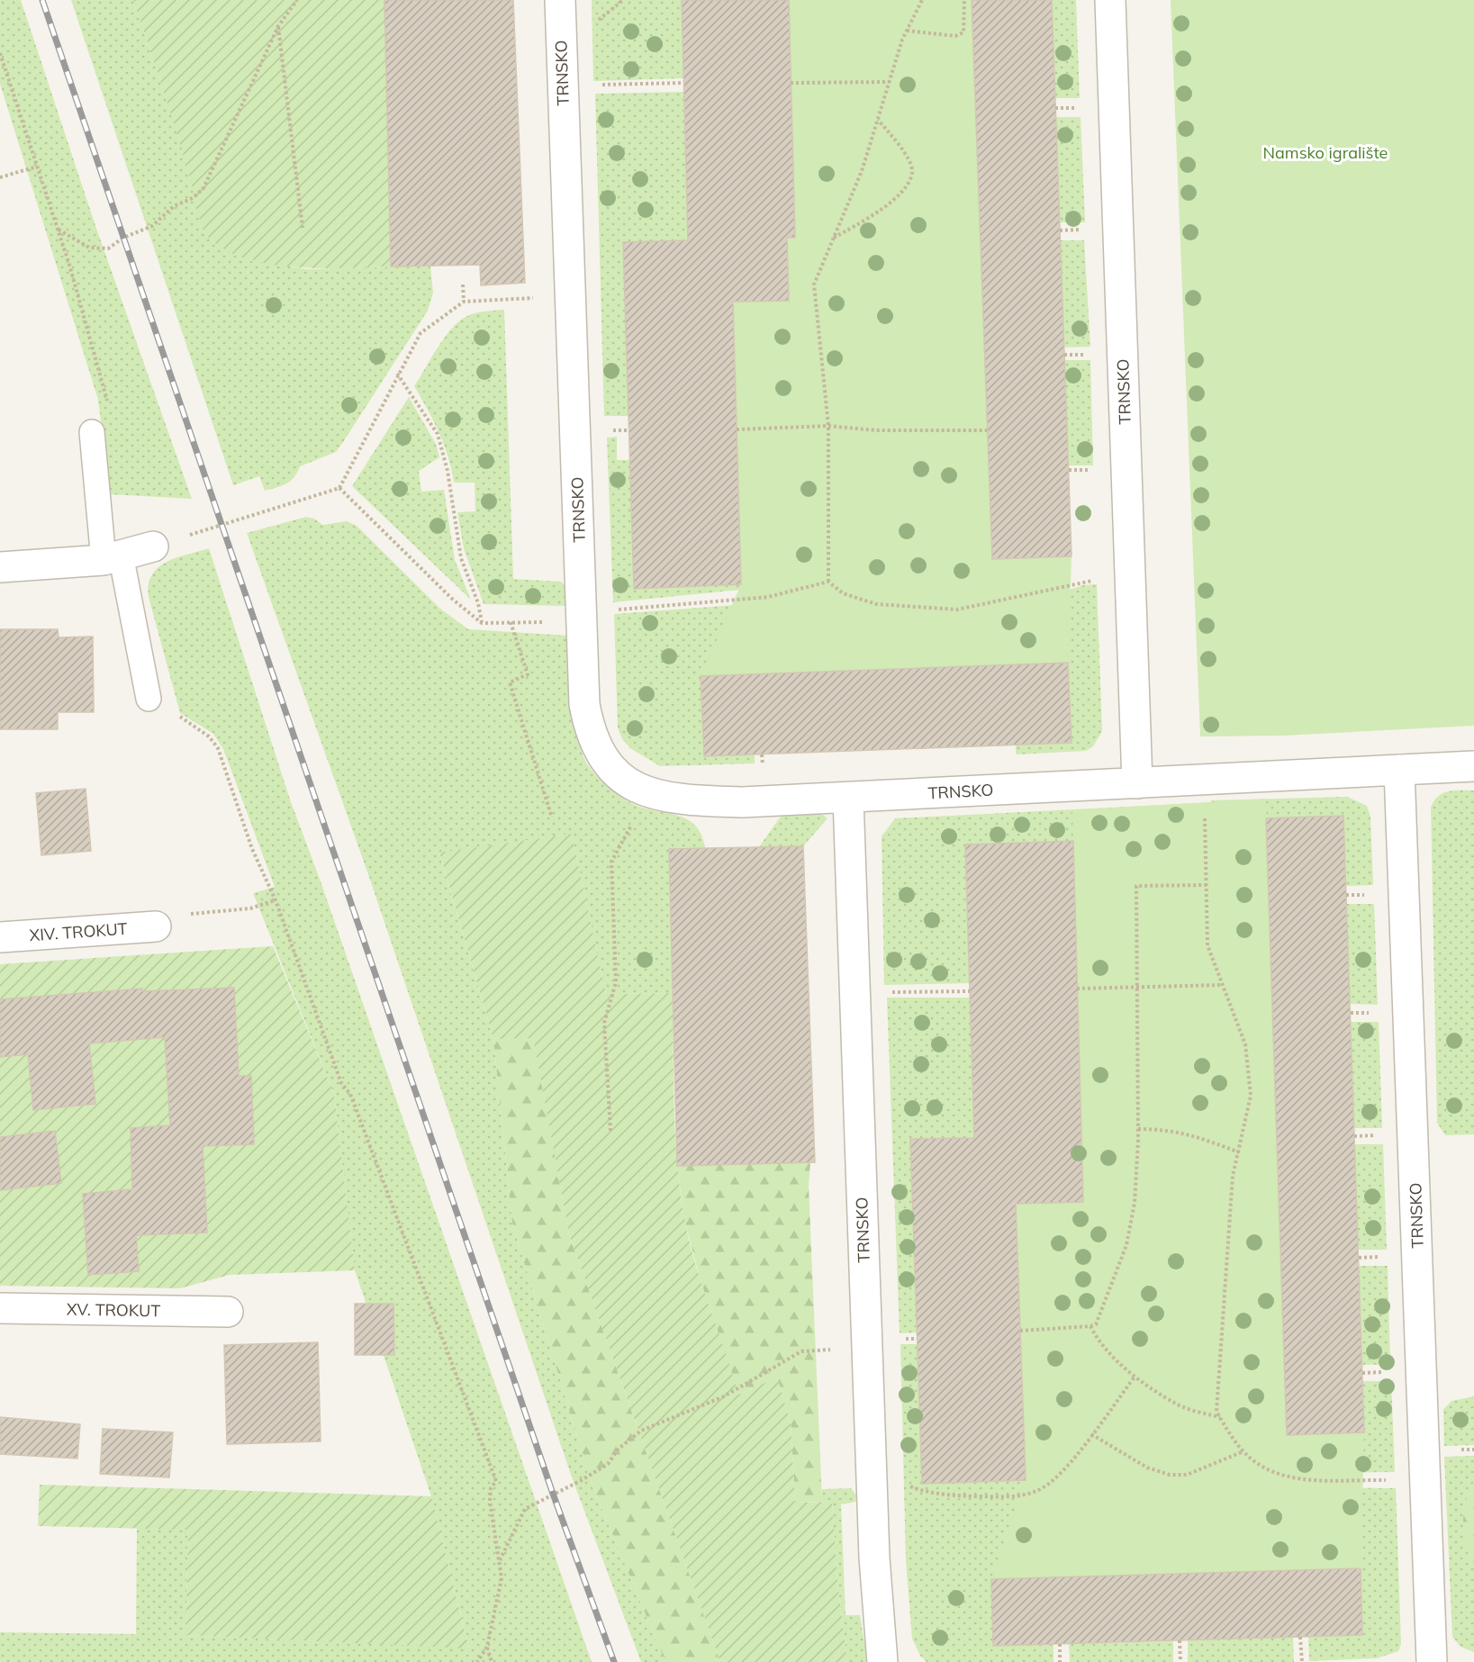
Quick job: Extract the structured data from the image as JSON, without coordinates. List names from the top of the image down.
{
  "streets": {
    "street": ["TRNSKO", "XIV. TROKUT", "XV. TROKUT"]
  },
  "parks": ["Namsko igralište"]
}
